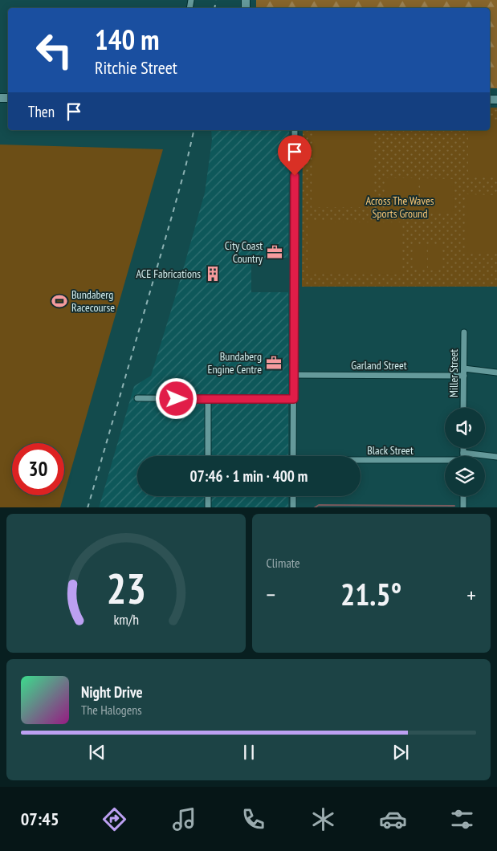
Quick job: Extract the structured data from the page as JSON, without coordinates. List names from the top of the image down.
{
  "streets": {
    "street": ["Garland Street", "Miller Street", "Black Street"]
  },
  "crossings": [
    ["Garland Street", "Miller Street"]
  ],
  "parks": ["Across The Waves Sports Ground"],
  "places": {
    "office": ["City Coast Country", "Bundaberg Engine Centre"],
    "building": ["ACE Fabrications"],
    "sports": ["Bundaberg Racecourse"]
  },
  "page": {
    "turn": ["140 m", "Ritchie Street"],
    "then": "Then",
    "limit": "30",
    "trip": "07:46 · 1 min · 400 m",
    "tile": "Climate",
    "heat": ["−", "21.5°", "+"],
    "song": ["Night Drive", "The Halogens"],
    "tabs": "07:45",
    "gauge": ["23", "km/h"]
  }
}
